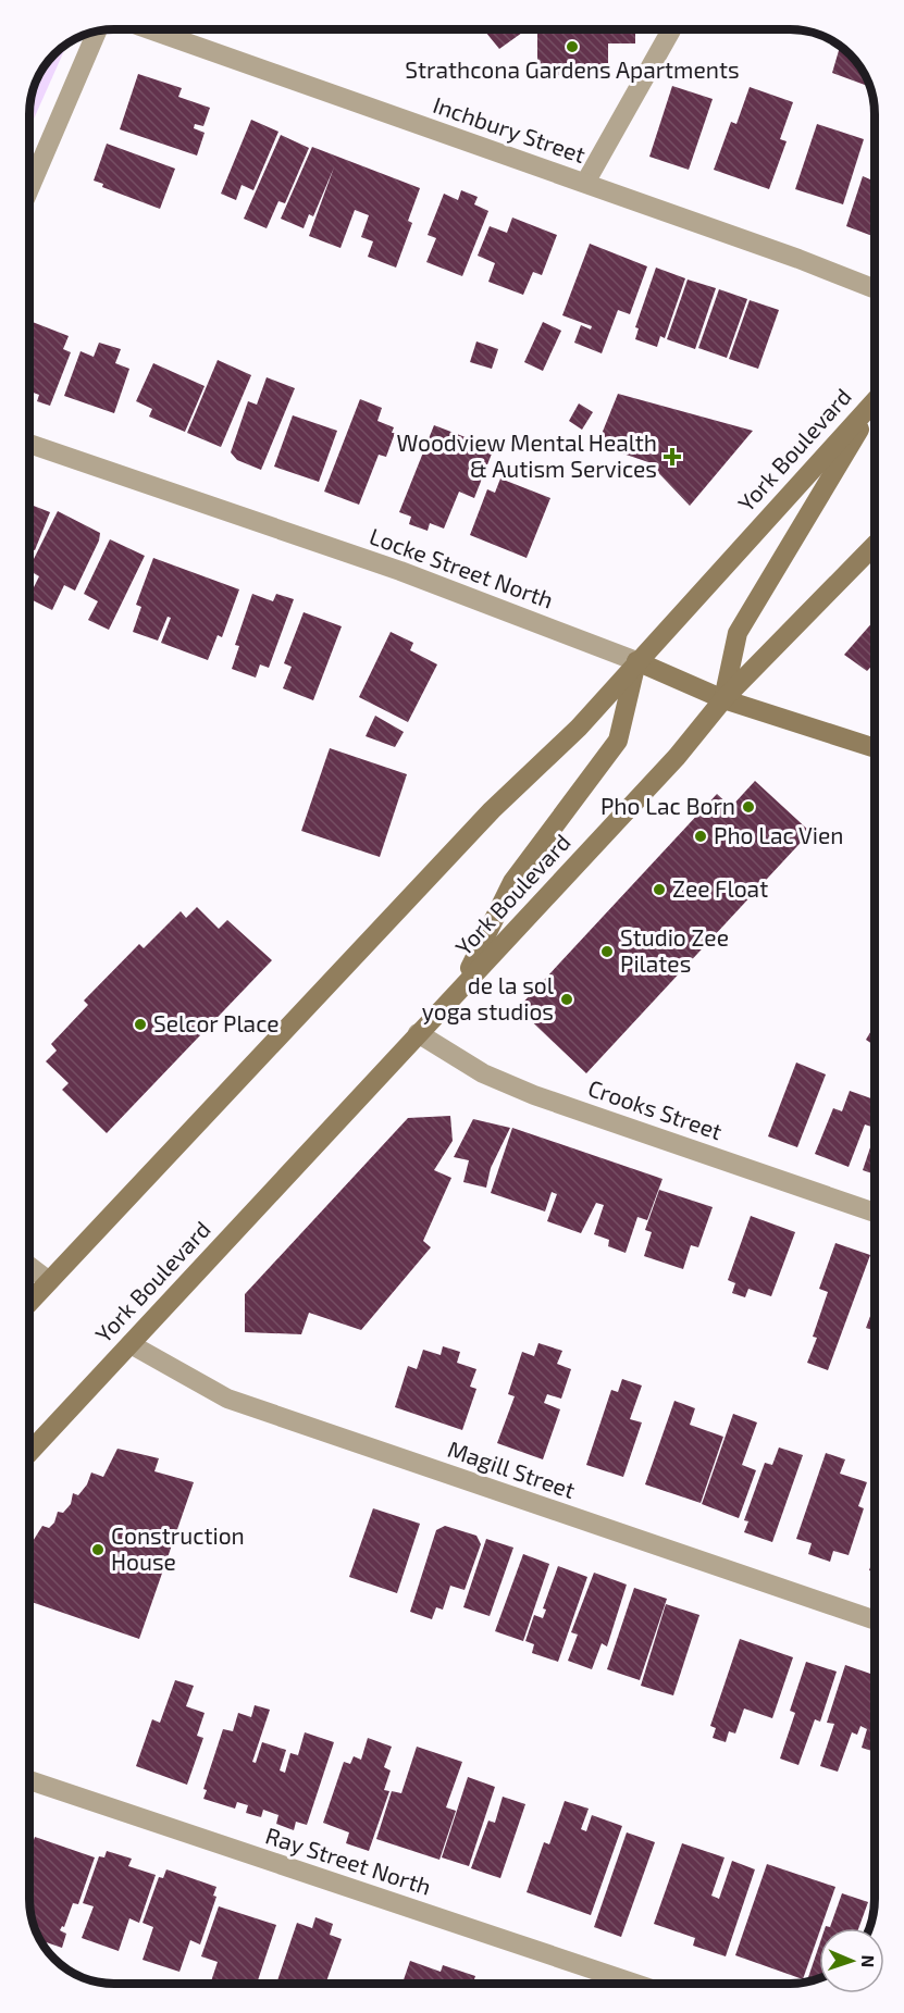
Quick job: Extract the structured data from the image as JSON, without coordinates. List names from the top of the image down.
{
  "streets": {
    "main road": ["York Boulevard", "Locke Street North"],
    "street": [
      "Inchbury Street",
      "Crooks Street",
      "Magill Street",
      "Ray Street North"
    ]
  },
  "crossings": [
    ["York Boulevard", "Locke Street North"],
    ["York Boulevard", "Crooks Street"],
    ["York Boulevard", "Magill Street"]
  ],
  "places": {
    "other": [
      "Strathcona Gardens Apartments",
      "Pho Lac Born",
      "Pho Lac Vien",
      "Zee Float",
      "Studio Zee Pilates",
      "de la sol yoga studios",
      "Selcor Place",
      "Construction House"
    ],
    "health": ["Woodview Mental Health & Autism Services"]
  },
  "north": "right"
}
